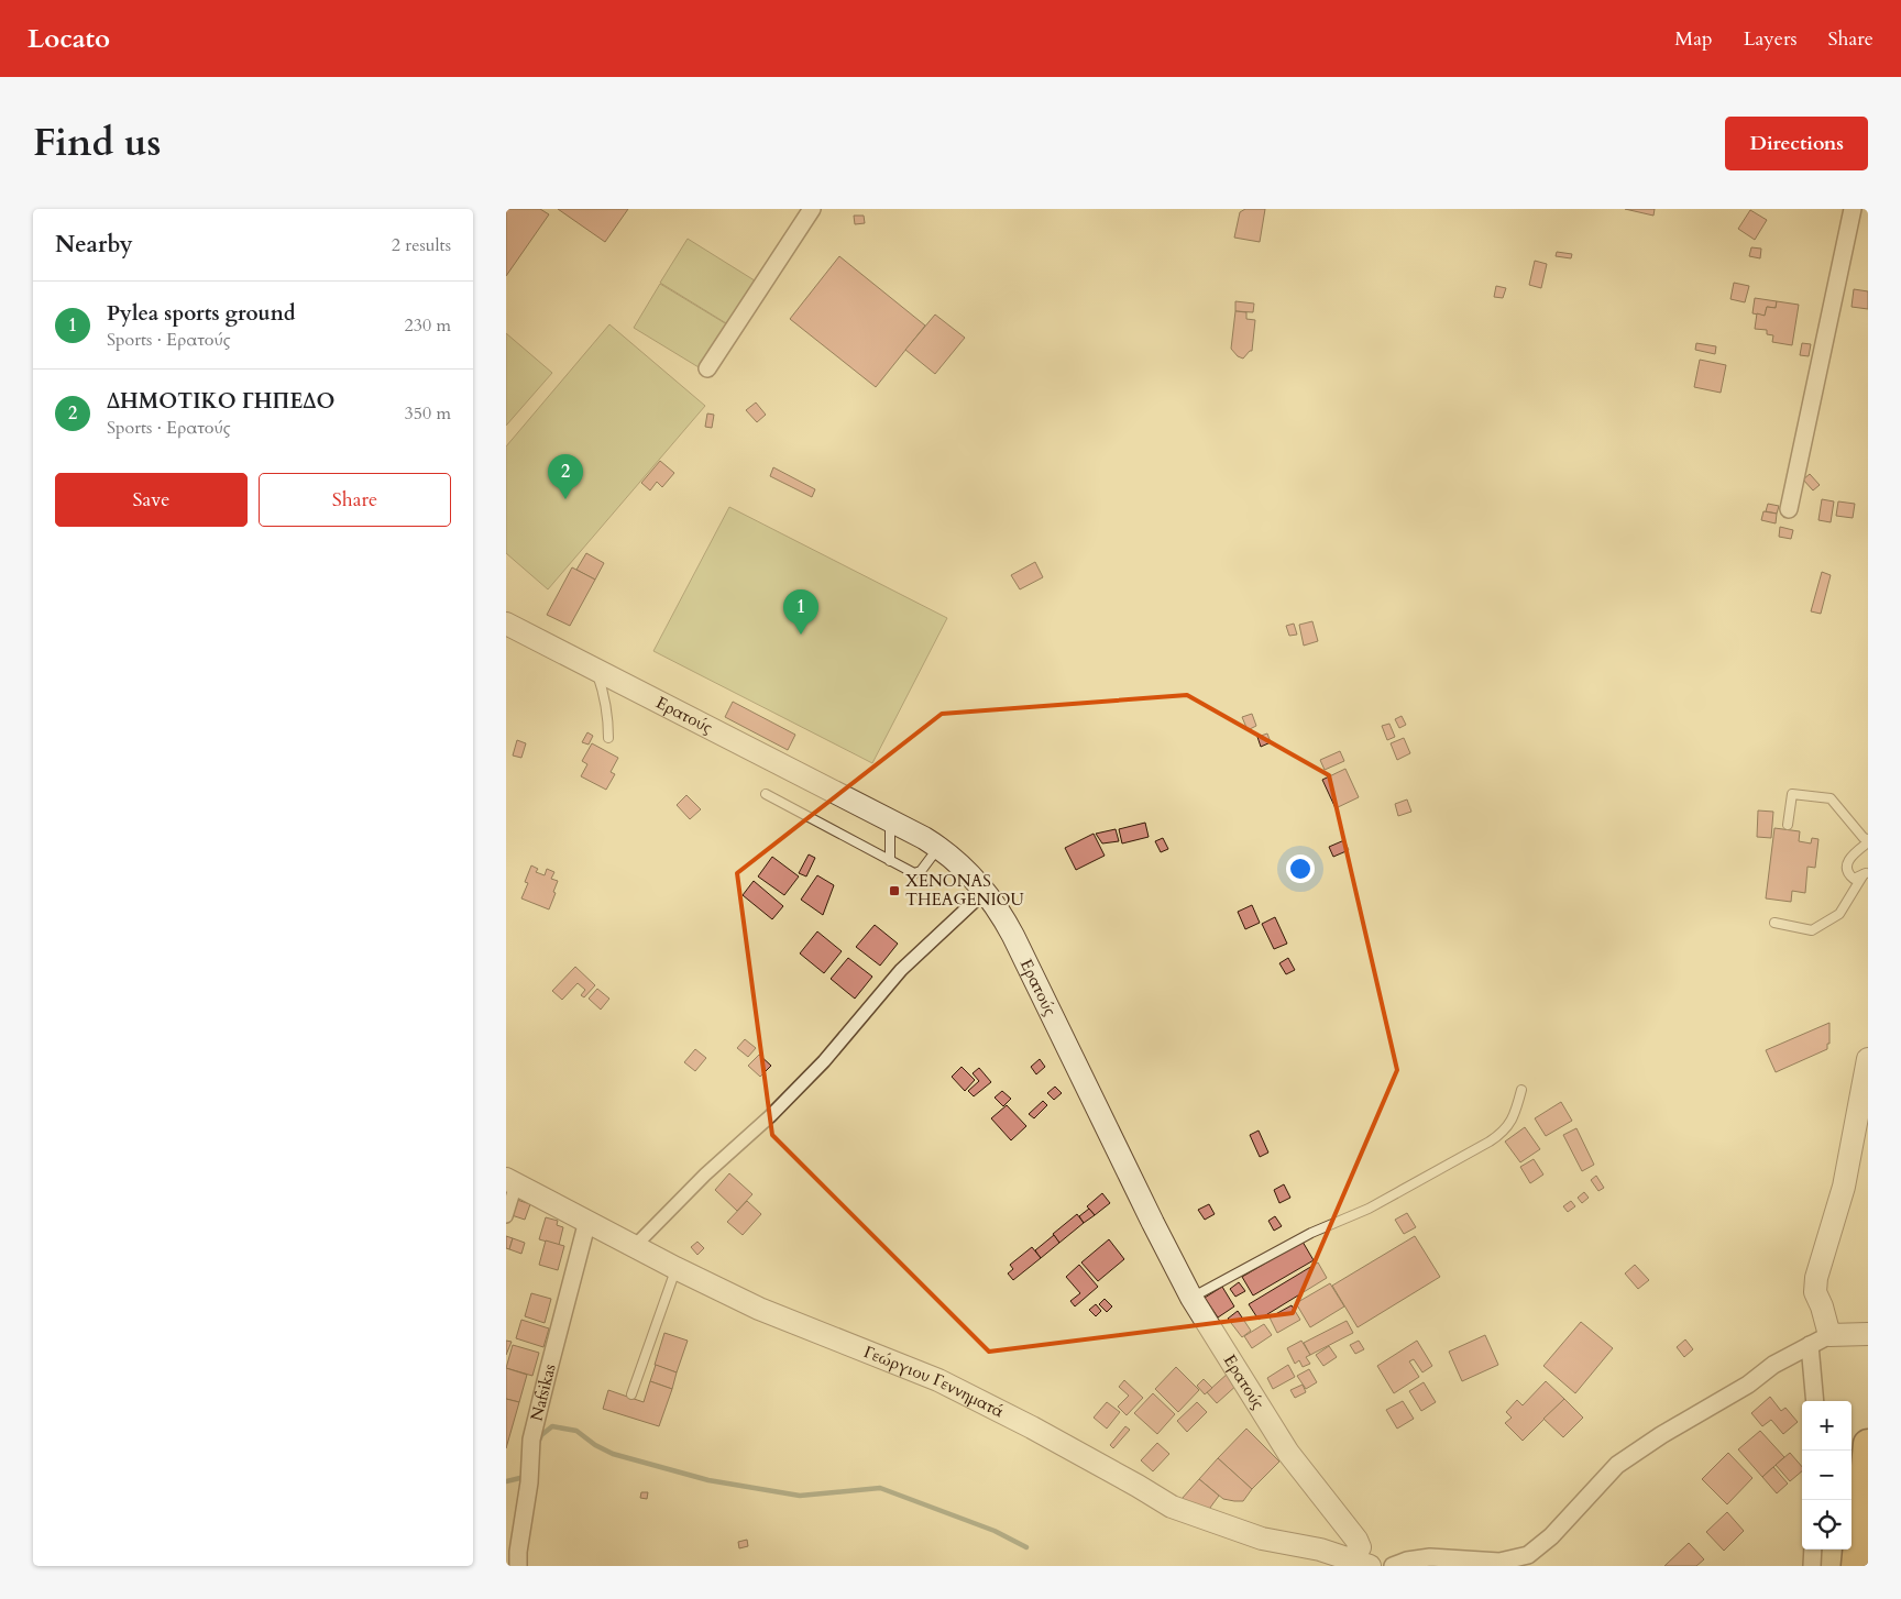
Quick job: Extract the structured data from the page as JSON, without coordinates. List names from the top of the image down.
{
  "streets": {
    "street": ["Ερατούς", "Γεώργιου Γεννηματά", "Nafsikas"]
  },
  "crossings": [
    ["Ερατούς", "Γεώργιου Γεννηματά"],
    ["Γεώργιου Γεννηματά", "Nafsikas"]
  ],
  "places": {
    "transit": ["XENONAS THEAGENIOU"]
  },
  "page": {
    "header": "Locato",
    "nav": ["Map", "Layers", "Share"],
    "title": "Find us",
    "buttons": [
      "Directions",
      ["Save", "Share"]
    ],
    "heading": ["Nearby", "2 results"],
    "list": [
      {
        "mark": "1",
        "name": "Pylea sports ground",
        "note": "Sports · Ερατούς",
        "value": "230 m"
      },
      {
        "mark": "2",
        "name": "ΔΗΜΟΤΙΚΟ ΓΗΠΕΔΟ",
        "note": "Sports · Ερατούς",
        "value": "350 m"
      }
    ],
    "pins": ["2", "1"],
    "map_buttons": ["+", "−"]
  }
}
